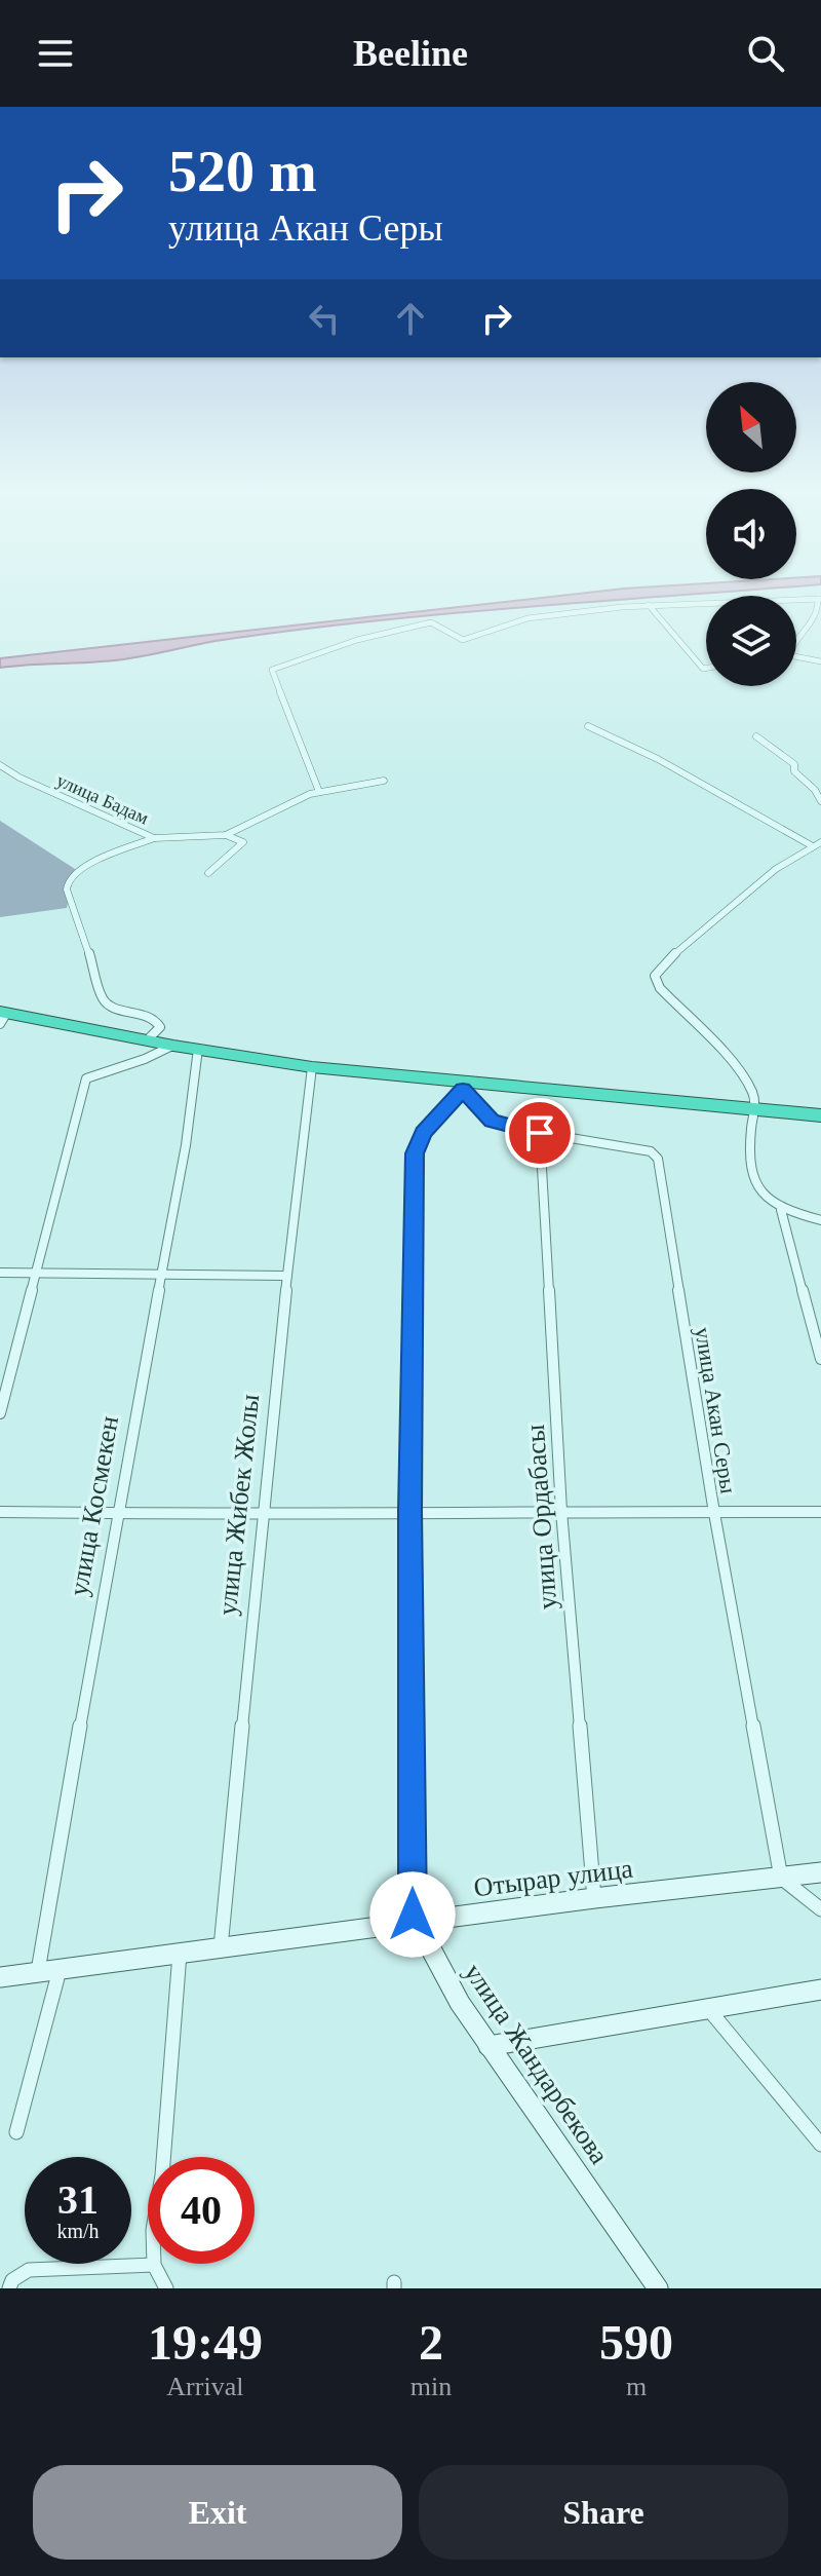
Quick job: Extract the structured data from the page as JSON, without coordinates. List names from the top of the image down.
{
  "streets": {
    "street": [
      "улица Бадам",
      "улица Акан Серы",
      "улица Жибек Жолы",
      "улица Космекен",
      "улица Ордабасы",
      "Отырар улица",
      "улица Жандарбекова"
    ]
  },
  "crossings": [
    ["улица Акан Серы", "улица Ордабасы"],
    ["улица Акан Серы", "Отырар улица"],
    ["улица Акан Серы", "улица Жандарбекова"],
    ["улица Жибек Жолы", "Отырар улица"],
    ["улица Космекен", "Отырар улица"],
    ["улица Ордабасы", "Отырар улица"],
    ["Отырар улица", "улица Жандарбекова"]
  ],
  "north": "top left",
  "page": {
    "header": "Beeline",
    "turn": ["520 m", "улица Акан Серы"],
    "speed": "31 km/h",
    "limit": "40",
    "eta": [
      "19:49",
      "Arrival",
      "2",
      "min",
      "590",
      "m"
    ],
    "buttons": ["Exit", "Share"]
  }
}
